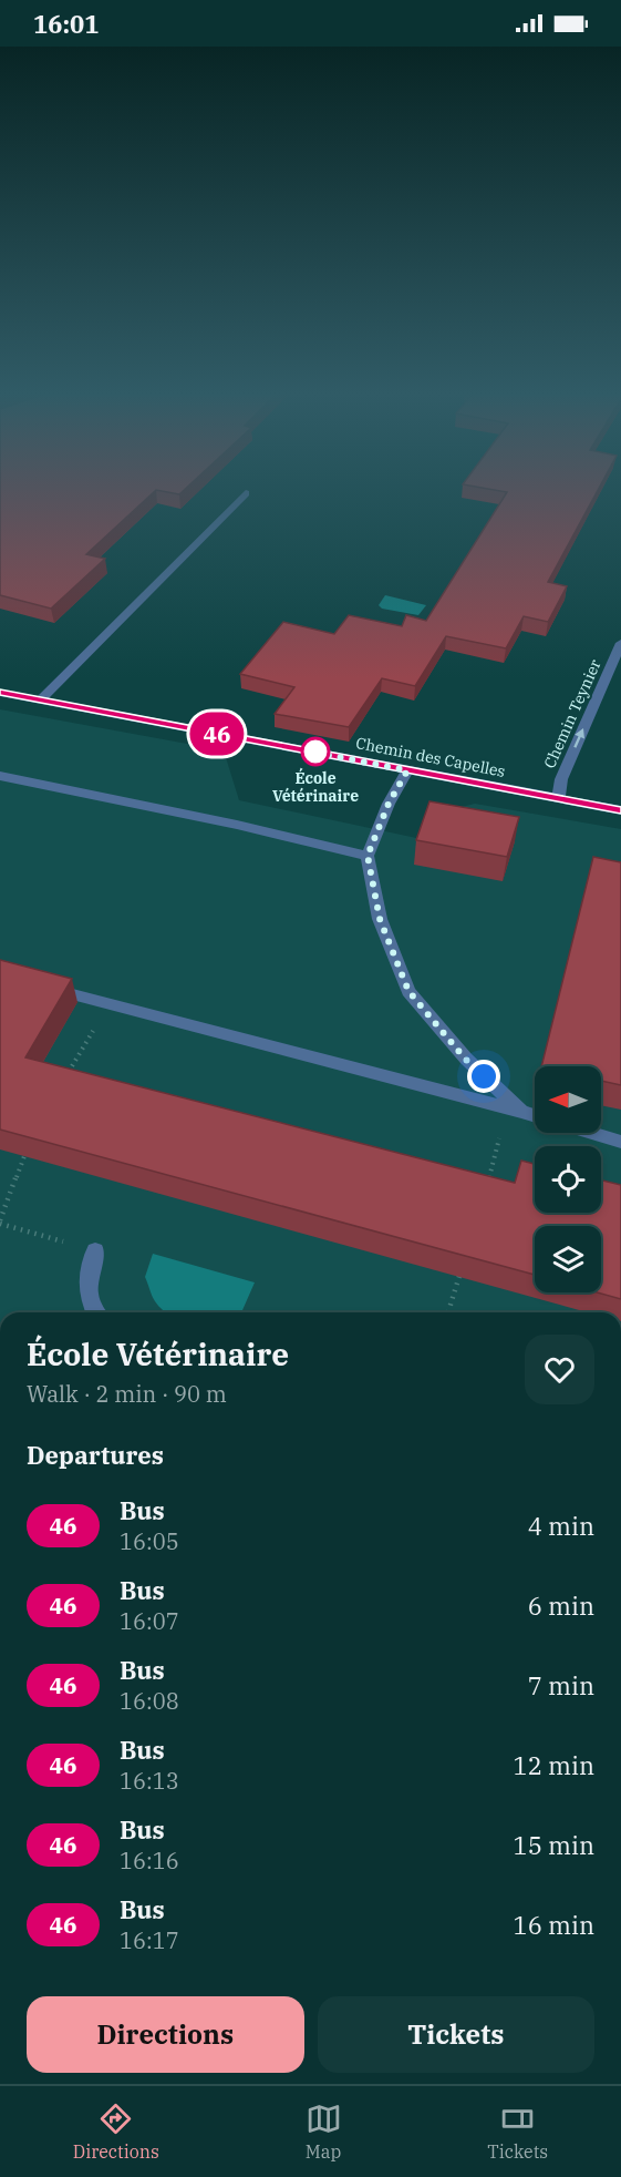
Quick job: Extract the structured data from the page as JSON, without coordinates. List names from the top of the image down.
{
  "streets": {
    "street": ["Chemin Teynier", "Chemin des Capelles"]
  },
  "crossings": [
    ["Chemin Teynier", "Chemin des Capelles"]
  ],
  "one_way": ["Chemin Teynier"],
  "places": ["École Vétérinaire"],
  "lines": ["bus line 46"],
  "north": "left",
  "page": {
    "status": "16:01",
    "on_map": "46",
    "heading": [
      ["École Vétérinaire", "Walk · 2 min · 90 m"],
      "Departures"
    ],
    "list": [
      {
        "mark": "46",
        "name": "Bus",
        "note": "16:05",
        "value": "4 min"
      },
      {
        "mark": "46",
        "name": "Bus",
        "note": "16:07",
        "value": "6 min"
      },
      {
        "mark": "46",
        "name": "Bus",
        "note": "16:08",
        "value": "7 min"
      },
      {
        "mark": "46",
        "name": "Bus",
        "note": "16:13",
        "value": "12 min"
      },
      {
        "mark": "46",
        "name": "Bus",
        "note": "16:16",
        "value": "15 min"
      },
      {
        "mark": "46",
        "name": "Bus",
        "note": "16:17",
        "value": "16 min"
      }
    ],
    "buttons": ["Directions", "Tickets"],
    "tabs": ["Directions", "Map", "Tickets"]
  }
}
